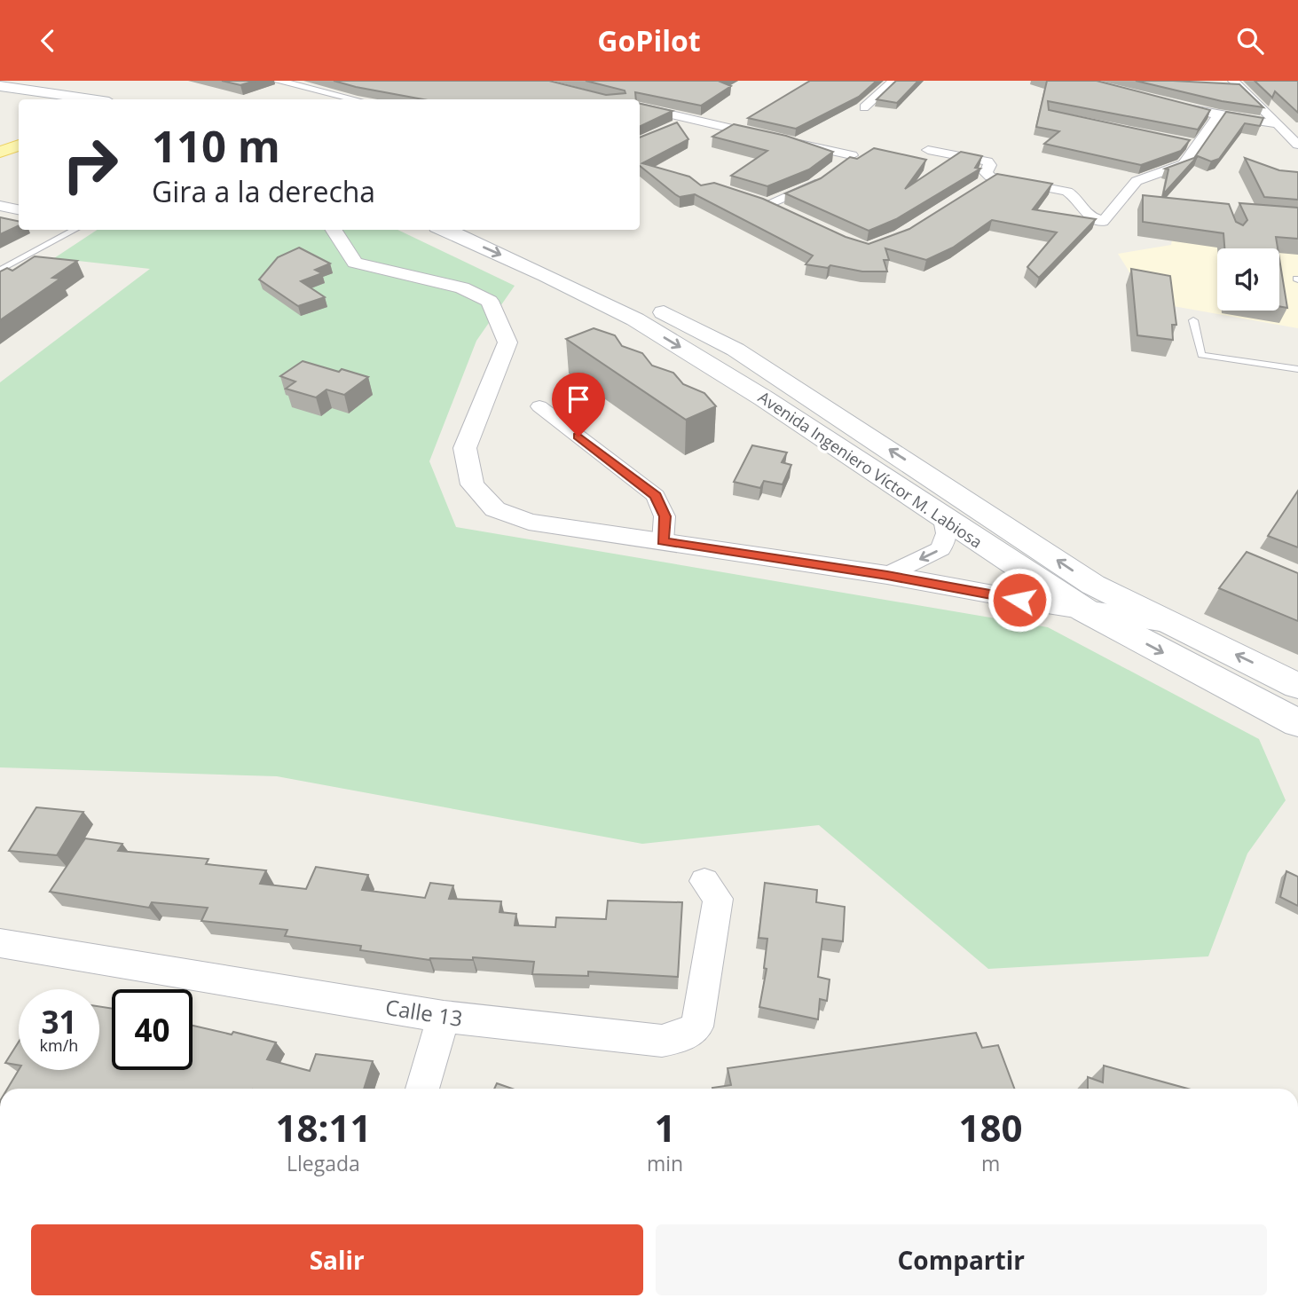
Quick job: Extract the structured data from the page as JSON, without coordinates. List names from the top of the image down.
{
  "streets": {
    "main road": ["Avenida Ingeniero Víctor M. Labiosa"],
    "street": ["Calle 13"]
  },
  "page": {
    "header": "GoPilot",
    "turn": ["110 m", "Gira a la derecha"],
    "speed": "31 km/h",
    "limit": "40",
    "eta": [
      "18:11",
      "Llegada",
      "1",
      "min",
      "180",
      "m"
    ],
    "buttons": ["Salir", "Compartir"]
  }
}
